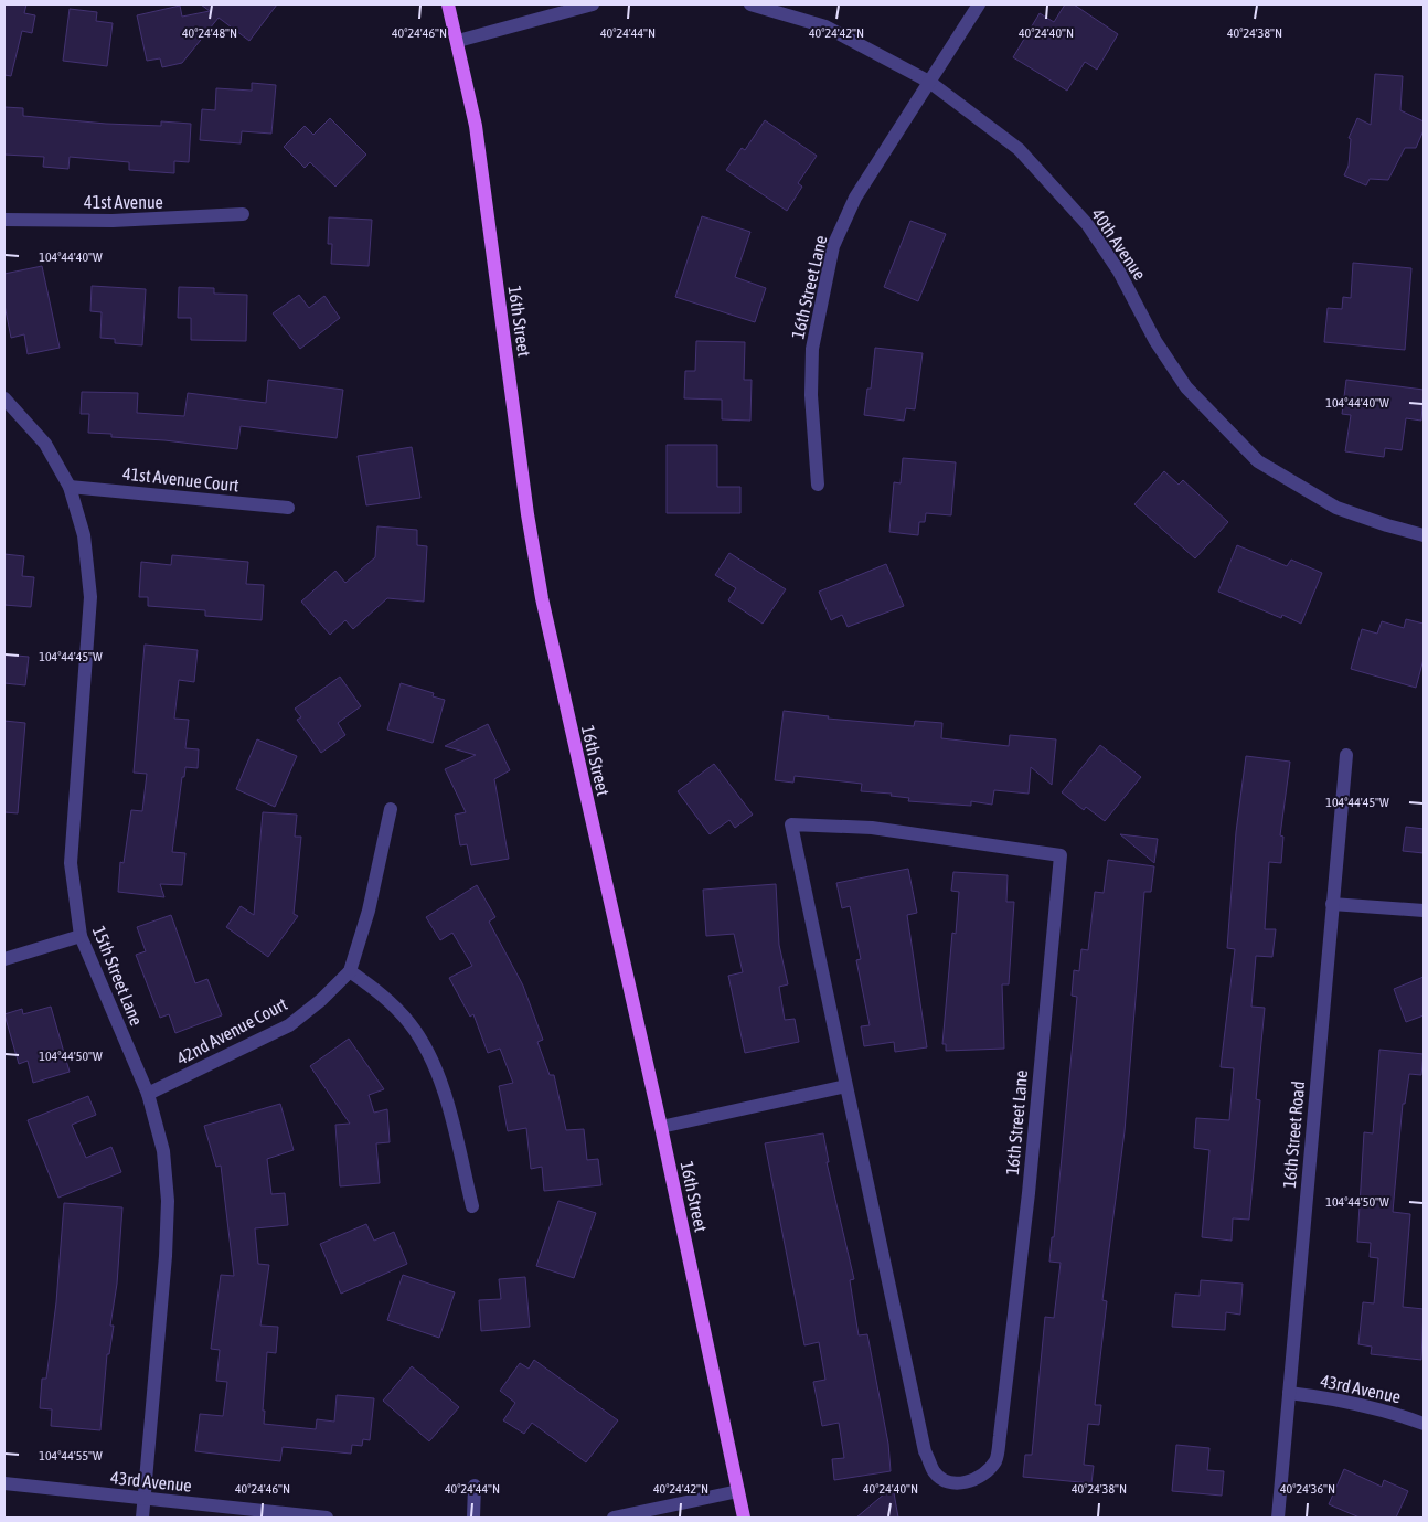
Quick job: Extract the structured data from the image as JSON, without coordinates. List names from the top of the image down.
{
  "streets": {
    "main road": ["16th Street"],
    "street": [
      "41st Avenue",
      "40th Avenue",
      "16th Street Lane",
      "41st Avenue Court",
      "15th Street Lane",
      "42nd Avenue Court",
      "16th Street Road",
      "43rd Avenue"
    ]
  },
  "crossings": [
    ["40th Avenue", "16th Street Lane"],
    ["41st Avenue Court", "15th Street Lane"],
    ["15th Street Lane", "42nd Avenue Court"],
    ["15th Street Lane", "43rd Avenue"],
    ["16th Street Road", "43rd Avenue"]
  ],
  "coordinates": [
    "40°24'48\"N",
    "40°24'46\"N",
    "40°24'44\"N",
    "40°24'42\"N",
    "40°24'40\"N",
    "40°24'38\"N",
    "104°44'40\"W",
    "104°44'45\"W",
    "104°44'50\"W",
    "104°44'55\"W",
    "40°24'36\"N"
  ]
}
